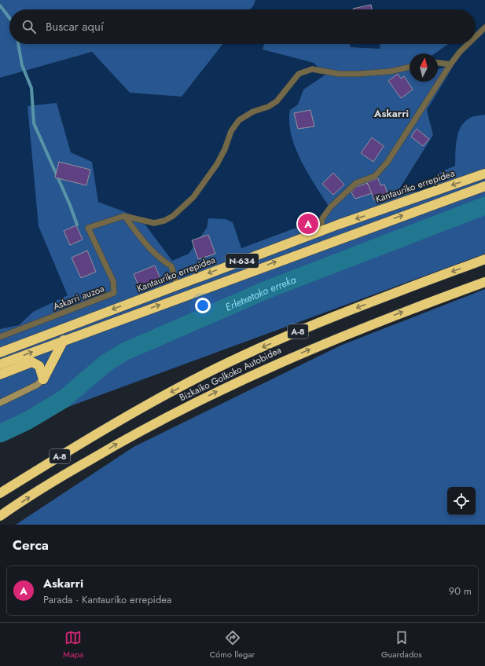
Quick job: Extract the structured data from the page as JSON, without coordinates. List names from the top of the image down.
{
  "streets": {
    "highway": [
      "Kantauriko errepidea",
      "N-634",
      "A-8",
      "Bizkaiko Golkoko Autobidea"
    ],
    "lane": ["Askarri auzoa"]
  },
  "districts": ["Askarri"],
  "water": ["Erletxetako erreka"],
  "north": "top",
  "page": {
    "search": "Buscar aquí",
    "pins": "A",
    "heading": "Cerca",
    "list": [
      {
        "mark": "A",
        "name": "Askarri",
        "note": "Parada · Kantauriko errepidea",
        "value": "90 m"
      }
    ],
    "nav": ["Mapa", "Cómo llegar", "Guardados"]
  }
}
